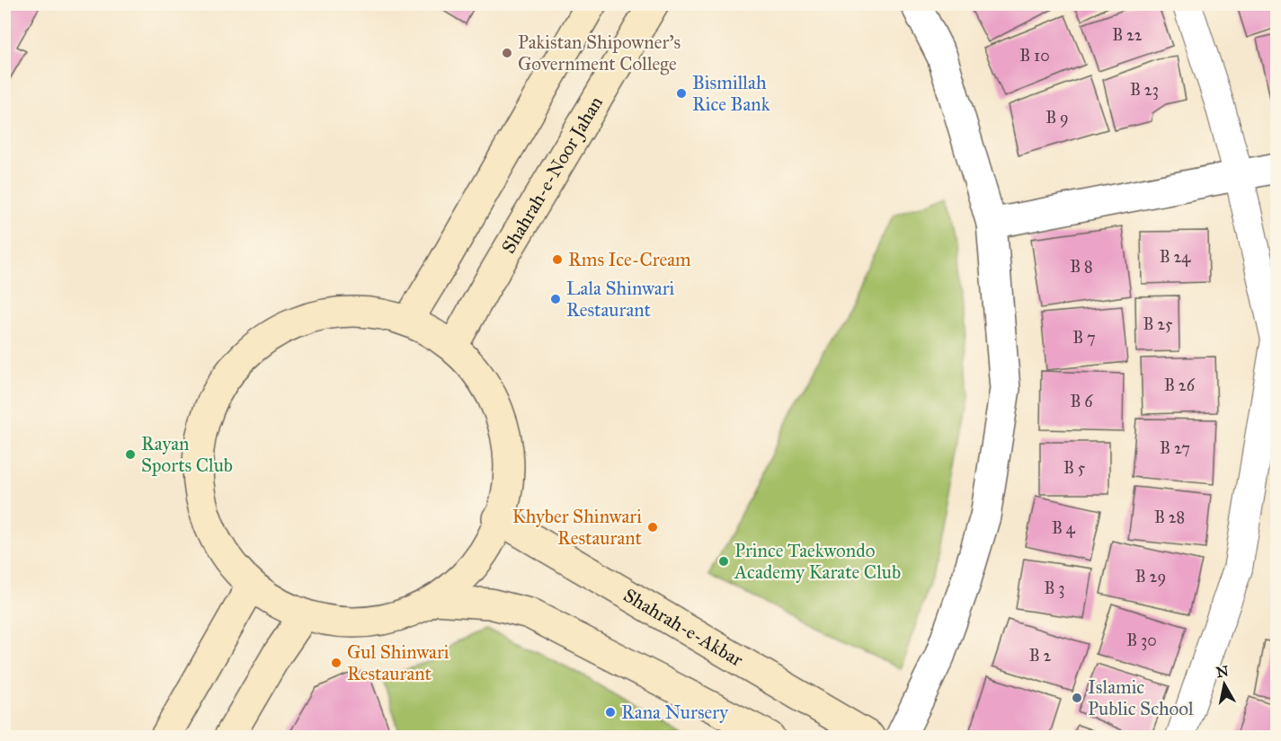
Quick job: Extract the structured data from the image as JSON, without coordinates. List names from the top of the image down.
{
  "streets": {
    "main road": ["Shahrah-e-Noor Jahan", "Shahrah-e-Akbar"]
  },
  "places": [
    "Pakistan Shipowner's Government College",
    "Bismillah Rice Bank",
    "Rms Ice-Cream",
    "Lala Shinwari Restaurant",
    "Rayan Sports Club",
    "Khyber Shinwari Restaurant",
    "Prince Taekwondo Academy Karate Club",
    "Gul Shinwari Restaurant",
    "Islamic Public School",
    "Rana Nursery"
  ],
  "house_numbers": [
    "B 22",
    "B 10",
    "B 23",
    "B 9",
    "B 24",
    "B 8",
    "B 25",
    "B 7",
    "B 26",
    "B 6",
    "B 27",
    "B 5",
    "B 28",
    "B 4",
    "B 29",
    "B 3",
    "B 30",
    "B 2"
  ],
  "north": "top"
}
